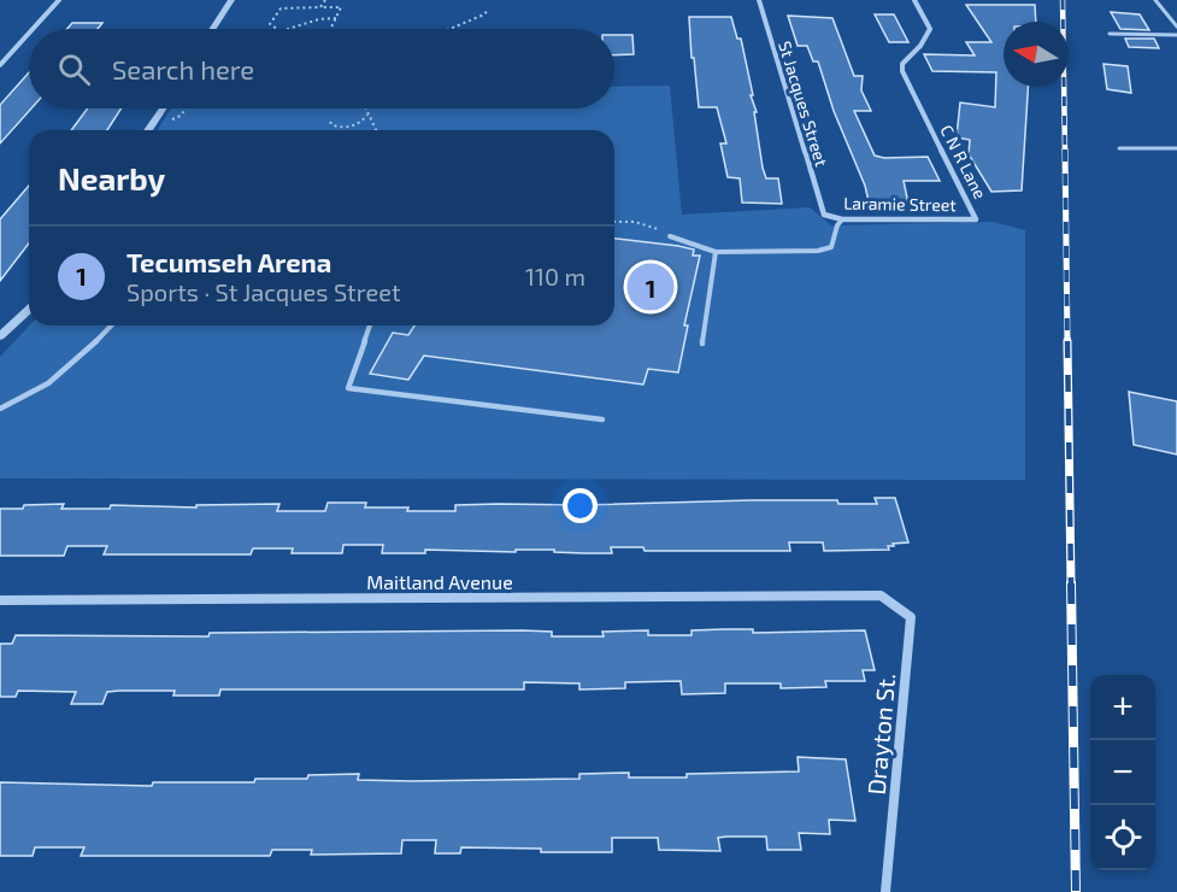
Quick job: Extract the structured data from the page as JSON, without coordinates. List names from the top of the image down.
{
  "streets": {
    "street": [
      "St Jacques Street",
      "C N R Lane",
      "Laramie Street",
      "Maitland Avenue",
      "Drayton St."
    ]
  },
  "crossings": [
    ["St Jacques Street", "Laramie Street"],
    ["C N R Lane", "Laramie Street"],
    ["Maitland Avenue", "Drayton St."]
  ],
  "north": "left",
  "page": {
    "search": "Search here",
    "heading": "Nearby",
    "list": [
      {
        "mark": "1",
        "name": "Tecumseh Arena",
        "note": "Sports · St Jacques Street",
        "value": "110 m"
      }
    ],
    "pins": "1",
    "map_buttons": ["+", "−"]
  }
}
